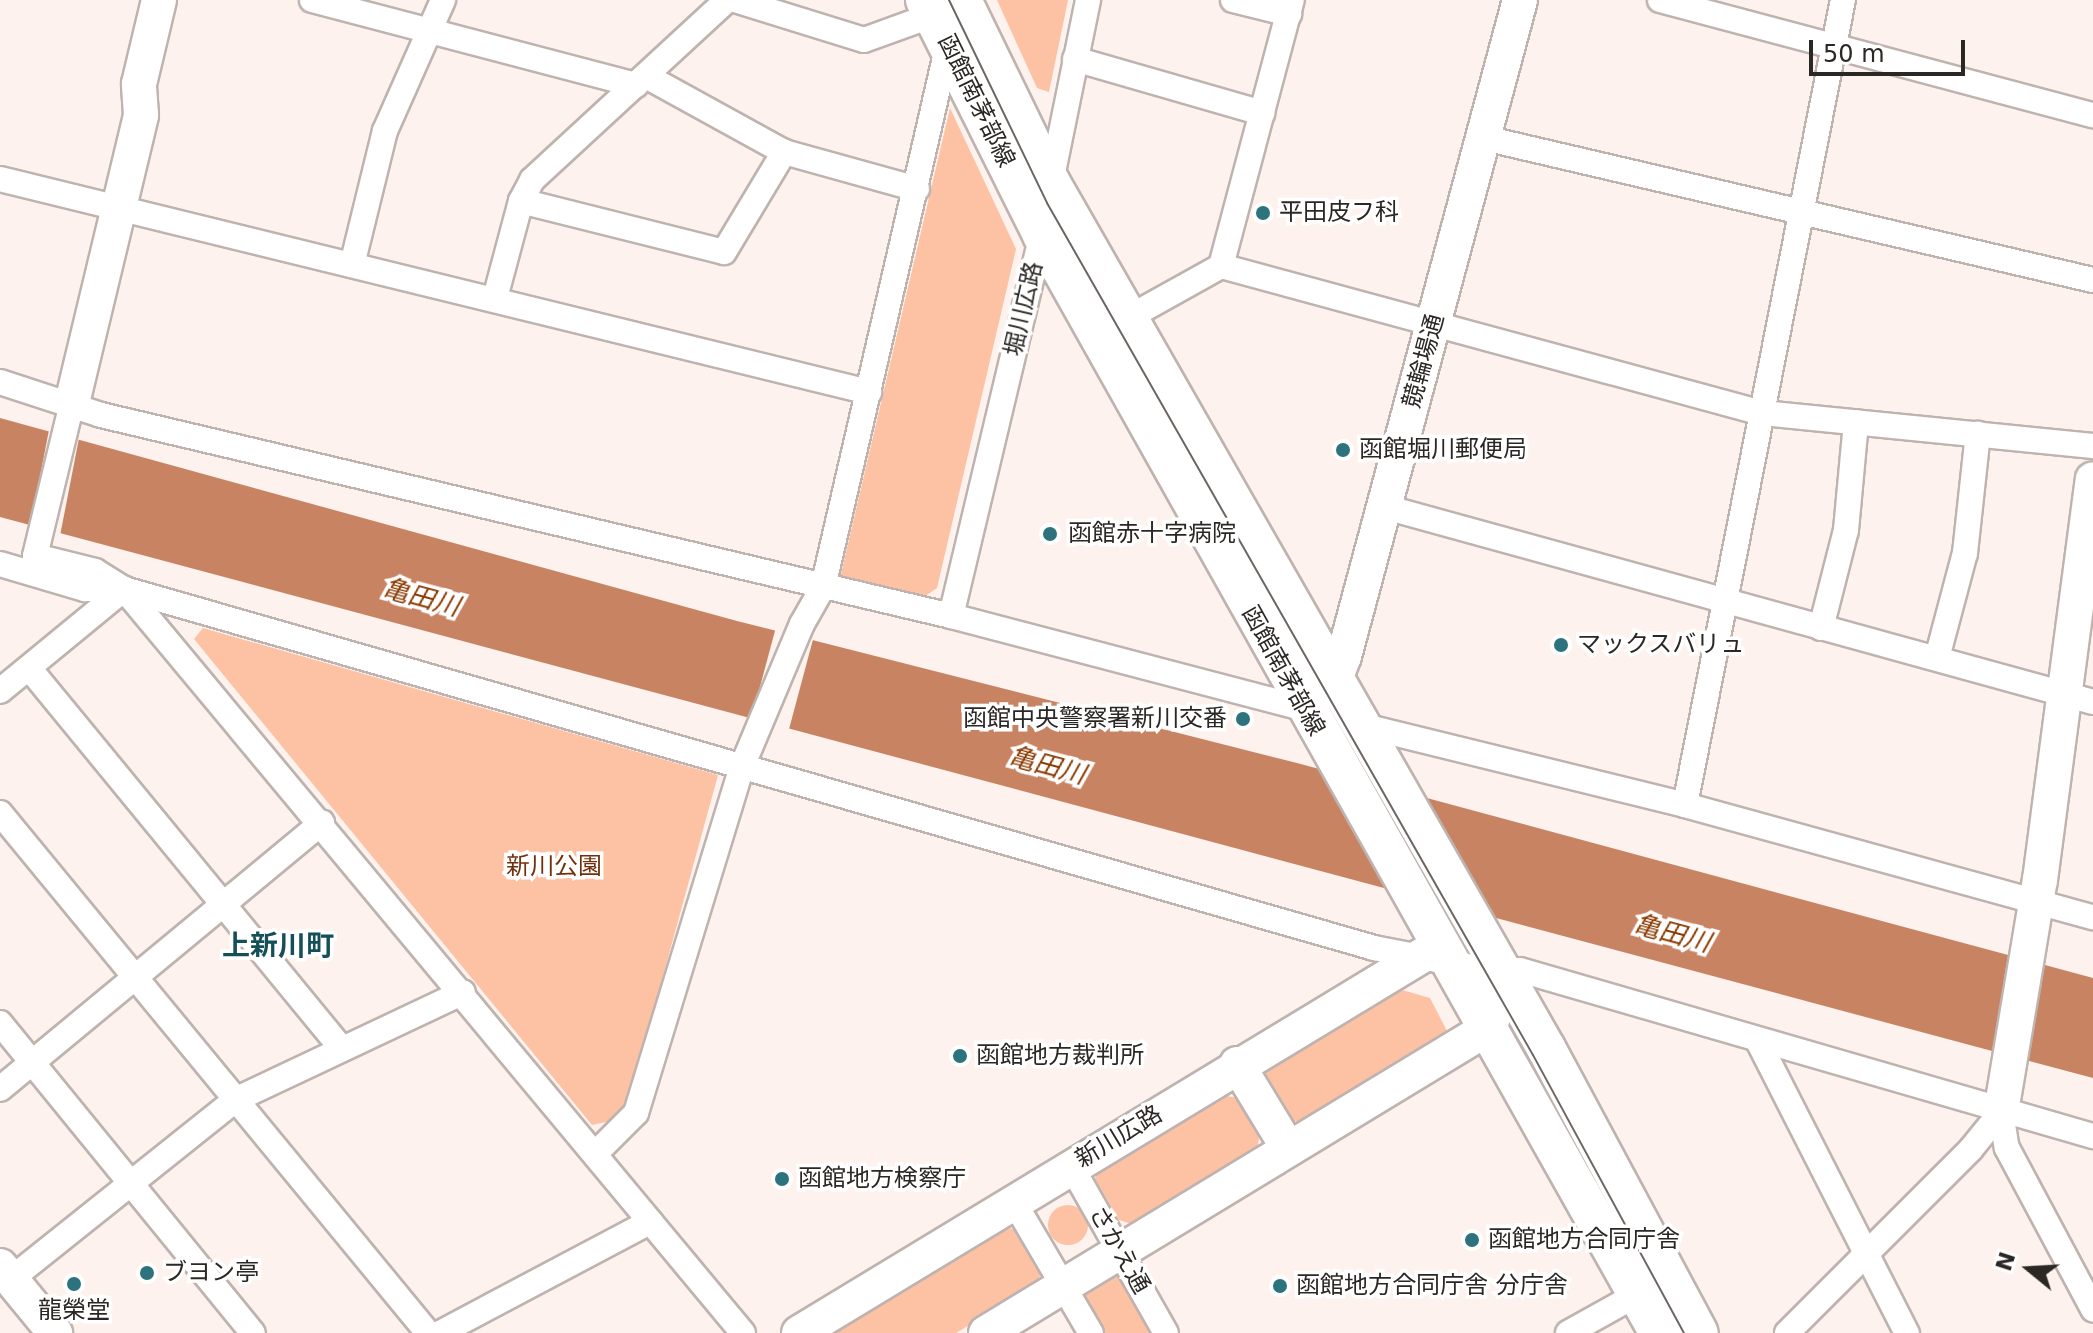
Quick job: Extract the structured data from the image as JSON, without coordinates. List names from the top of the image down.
{
  "streets": {
    "main road": ["函館南茅部線"],
    "street": [
      "堀川広路",
      "競輪場通",
      "新川広路",
      "さかえ通"
    ]
  },
  "crossings": [
    ["函館南茅部線", "堀川広路"],
    ["函館南茅部線", "新川広路"],
    ["新川広路", "さかえ通"]
  ],
  "districts": ["上新川町"],
  "water": ["亀田川"],
  "parks": ["新川公園"],
  "places": [
    "平田皮フ科",
    "函館堀川郵便局",
    "函館赤十字病院",
    "マックスバリュ",
    "函館中央警察署新川交番",
    "函館地方裁判所",
    "函館地方検察庁",
    "函館地方合同庁舎",
    "ブヨン亭",
    "龍榮堂",
    "函館地方合同庁舎 分庁舎"
  ],
  "scale_bar": "50 m",
  "north": "left"
}
